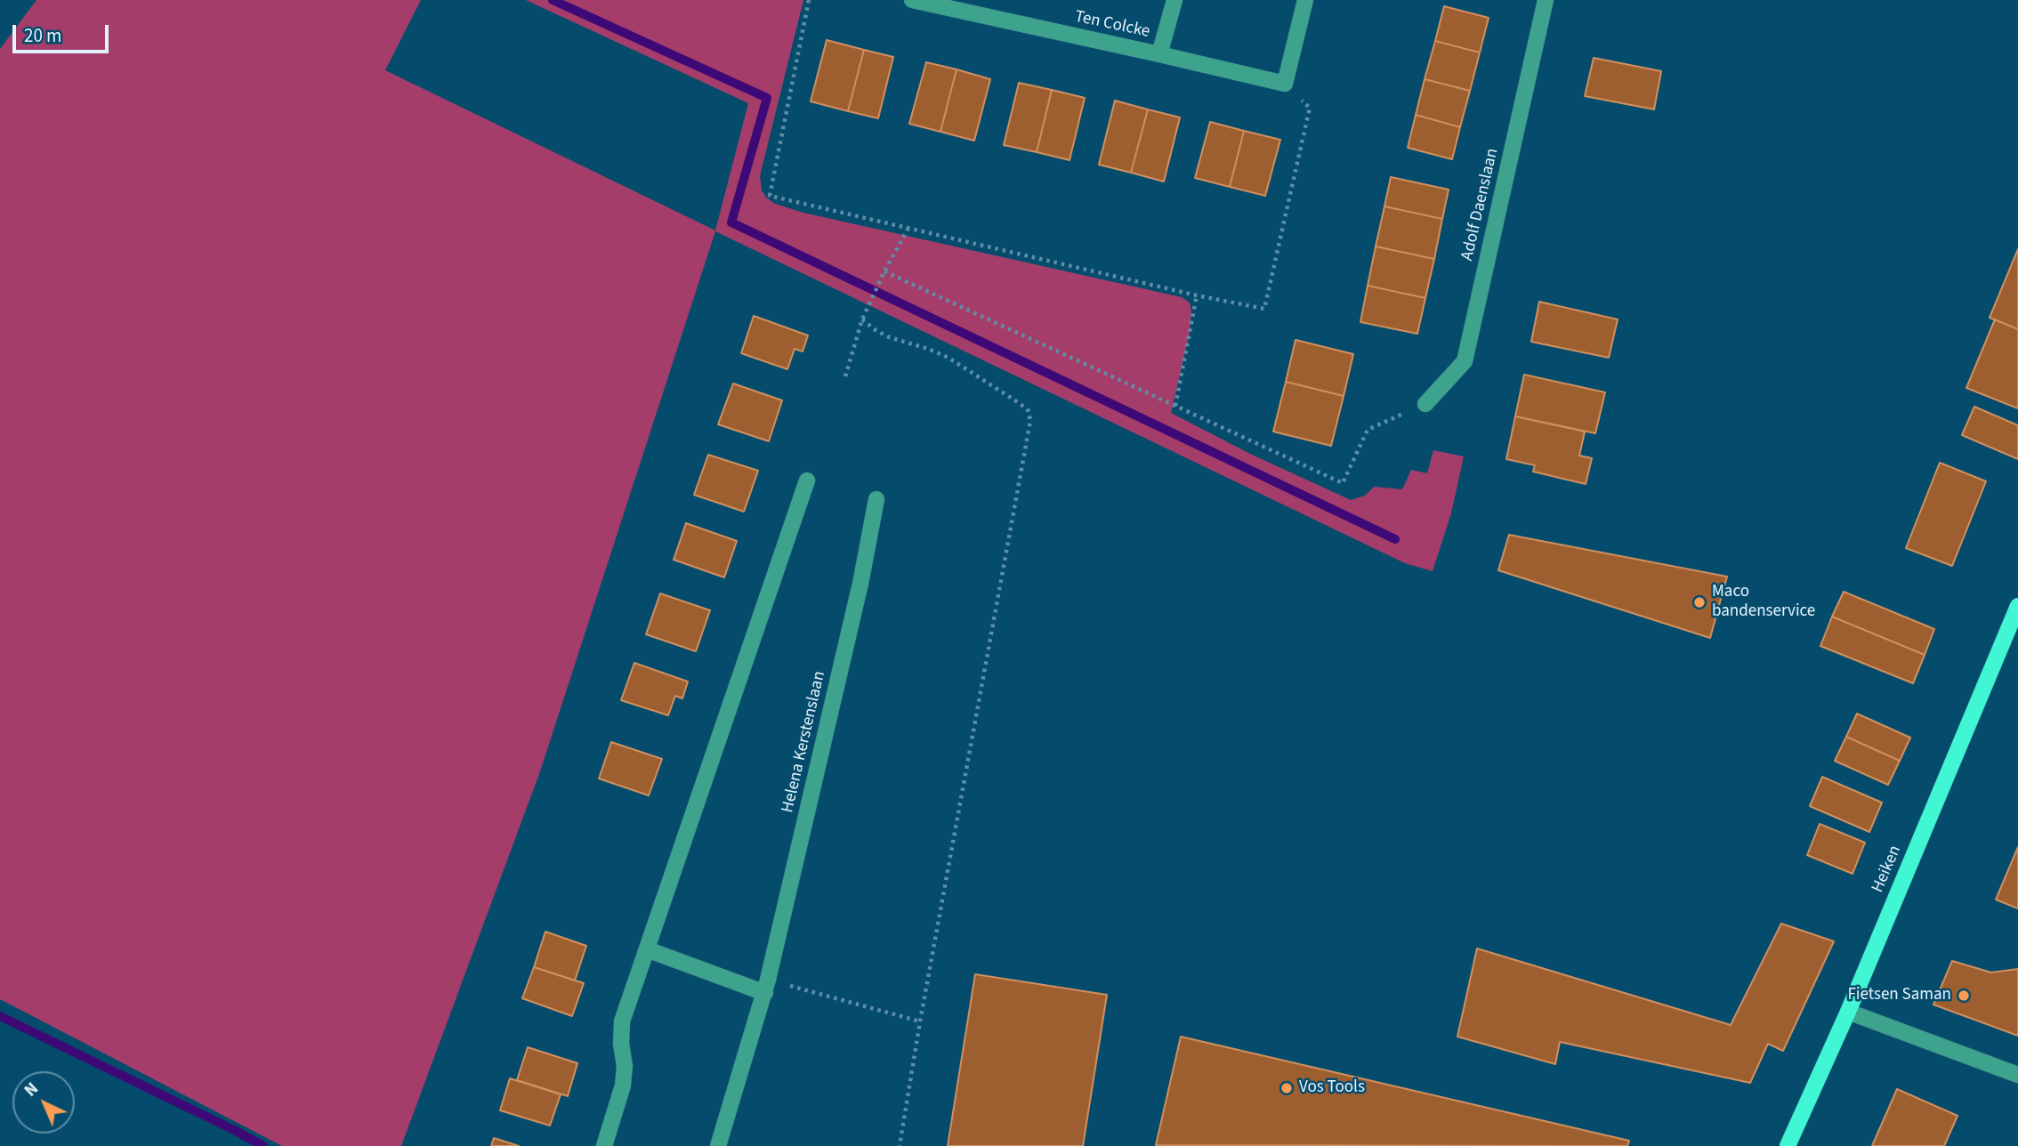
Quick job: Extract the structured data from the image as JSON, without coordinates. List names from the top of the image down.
{
  "streets": {
    "main road": ["Heiken"],
    "street": ["Ten Colcke", "Adolf Daenslaan", "Helena Kerstenslaan"]
  },
  "places": ["Maco bandenservice", "Fietsen Saman", "Vos Tools"],
  "scale_bar": "20 m",
  "north": "top left"
}
